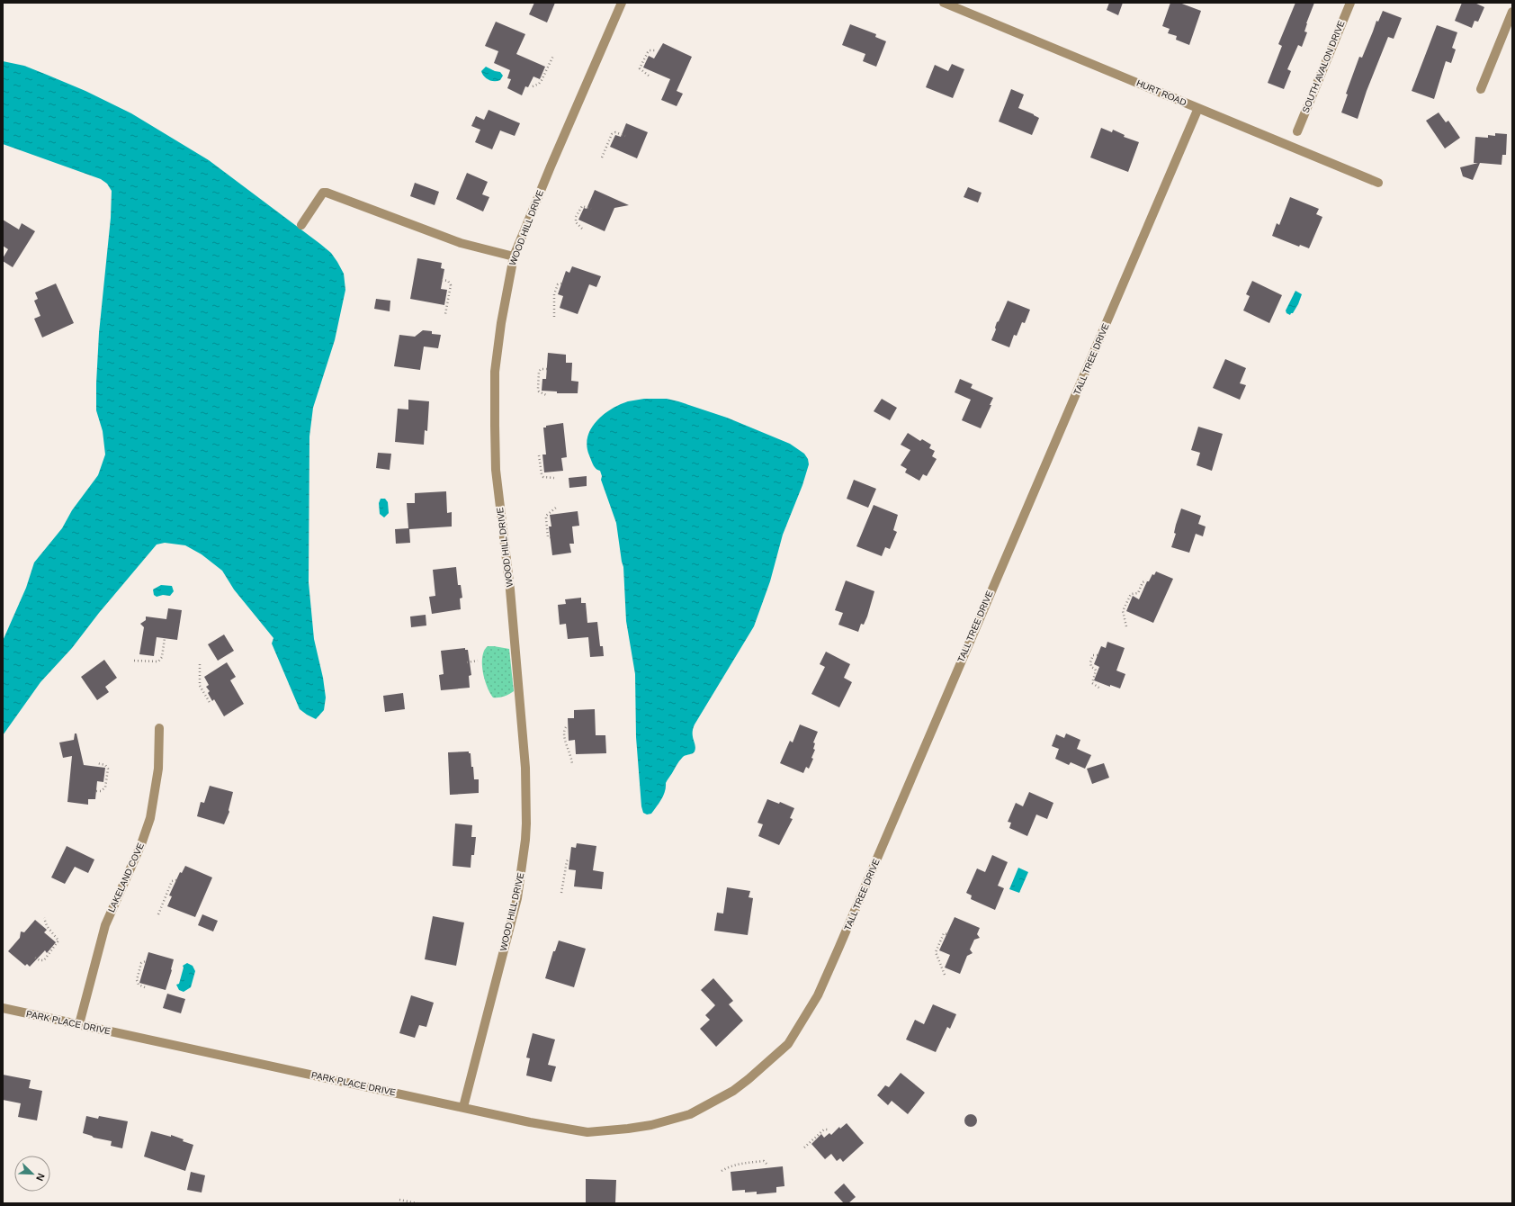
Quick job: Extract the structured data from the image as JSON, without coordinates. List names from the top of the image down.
{
  "streets": {
    "street": [
      "SOUTH AVALON DRIVE",
      "HURT ROAD",
      "WOOD HILL DRIVE",
      "TALL TREE DRIVE",
      "LAKELAND COVE",
      "PARK PLACE DRIVE"
    ]
  },
  "crossings": [
    ["HURT ROAD", "TALL TREE DRIVE"],
    ["WOOD HILL DRIVE", "PARK PLACE DRIVE"],
    ["TALL TREE DRIVE", "PARK PLACE DRIVE"],
    ["LAKELAND COVE", "PARK PLACE DRIVE"]
  ],
  "north": "bottom right"
}
